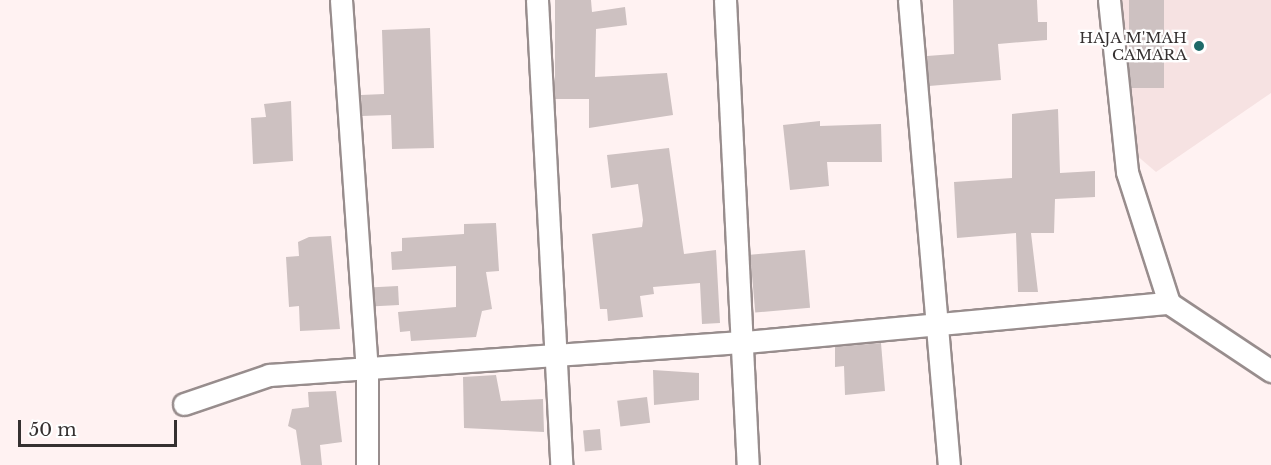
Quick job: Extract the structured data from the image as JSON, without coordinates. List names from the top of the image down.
{
  "places": ["HAJA M'MAH CAMARA"],
  "scale_bar": "50 m"
}
